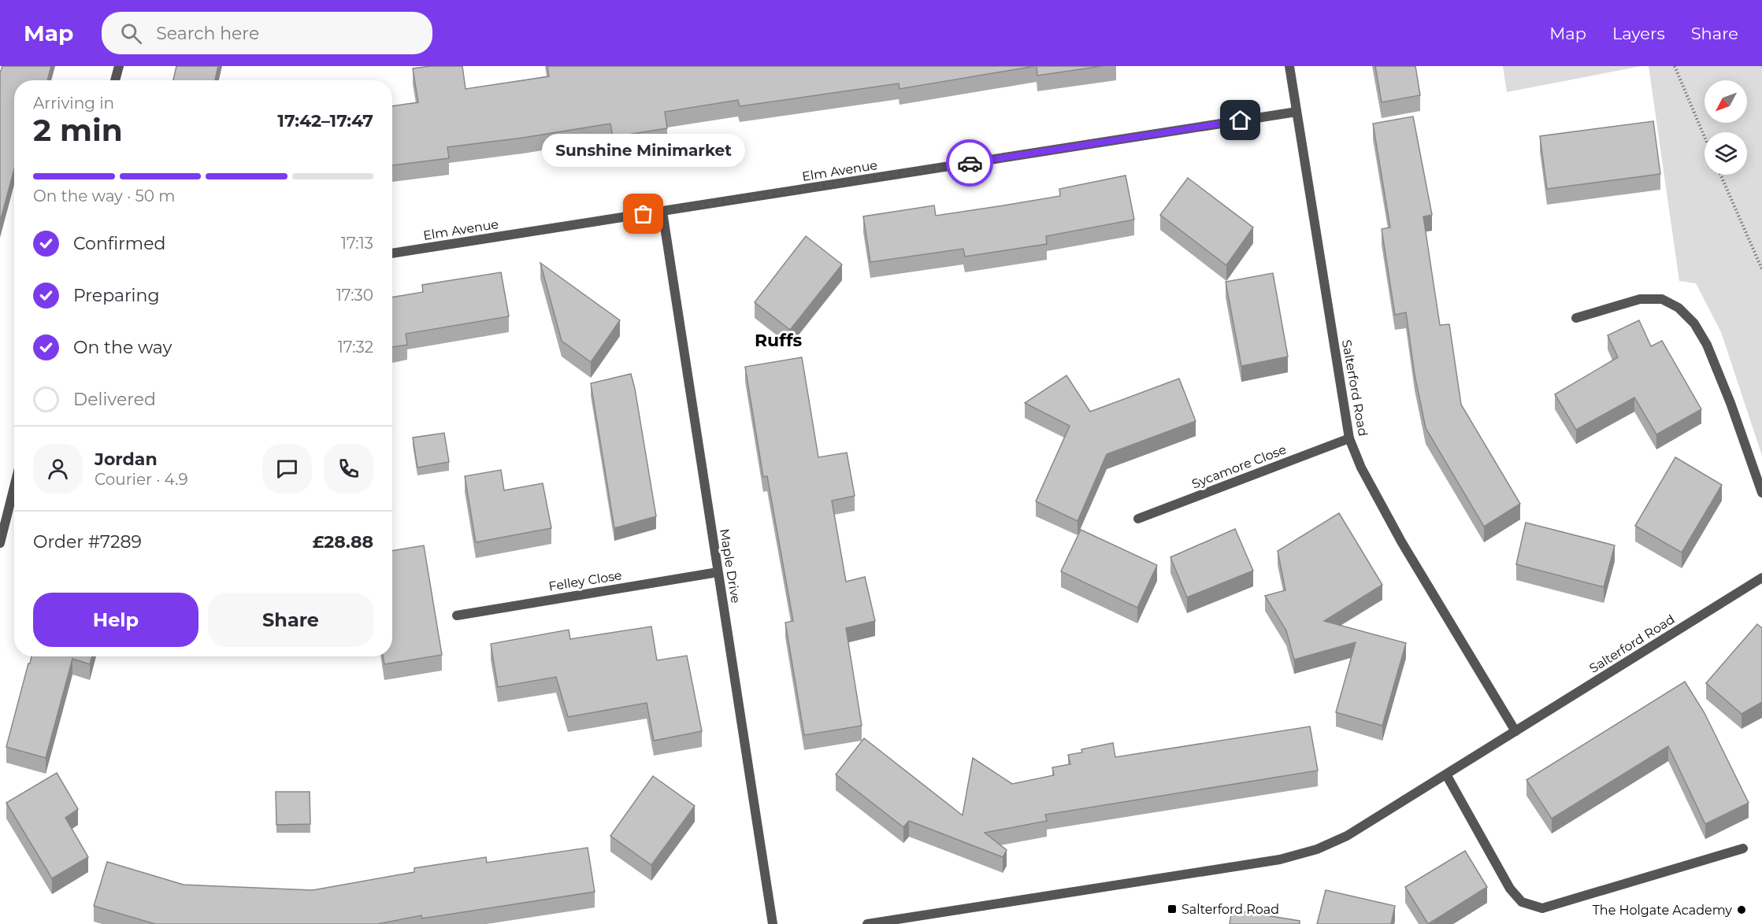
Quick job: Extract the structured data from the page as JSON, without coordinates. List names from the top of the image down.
{
  "streets": {
    "street": [
      "Elm Avenue",
      "Salterford Road",
      "Sycamore Close",
      "Maple Drive",
      "Felley Close"
    ]
  },
  "crossings": [
    ["Elm Avenue", "Salterford Road"],
    ["Elm Avenue", "Maple Drive"],
    ["Salterford Road", "Sycamore Close"],
    ["Maple Drive", "Felley Close"]
  ],
  "districts": ["Ruffs"],
  "places": {
    "other": ["Sunshine Minimarket", "The Holgate Academy"],
    "transit": ["Salterford Road"]
  },
  "north": "bottom left",
  "page": {
    "header": "Map",
    "search": "Search here",
    "nav": ["Map", "Layers", "Share"],
    "heading": ["2 min", "Arriving in", "17:42–17:47"],
    "panel": [
      "Jordan",
      "Courier · 4.9",
      "Order #7289",
      "£28.88"
    ],
    "bubble": "Sunshine Minimarket",
    "bar": "On the way · 50 m",
    "list": [
      ["Confirmed", "17:13"],
      ["Preparing", "17:30"],
      ["On the way", "17:32"],
      "Delivered"
    ],
    "buttons": ["Help", "Share"]
  }
}
